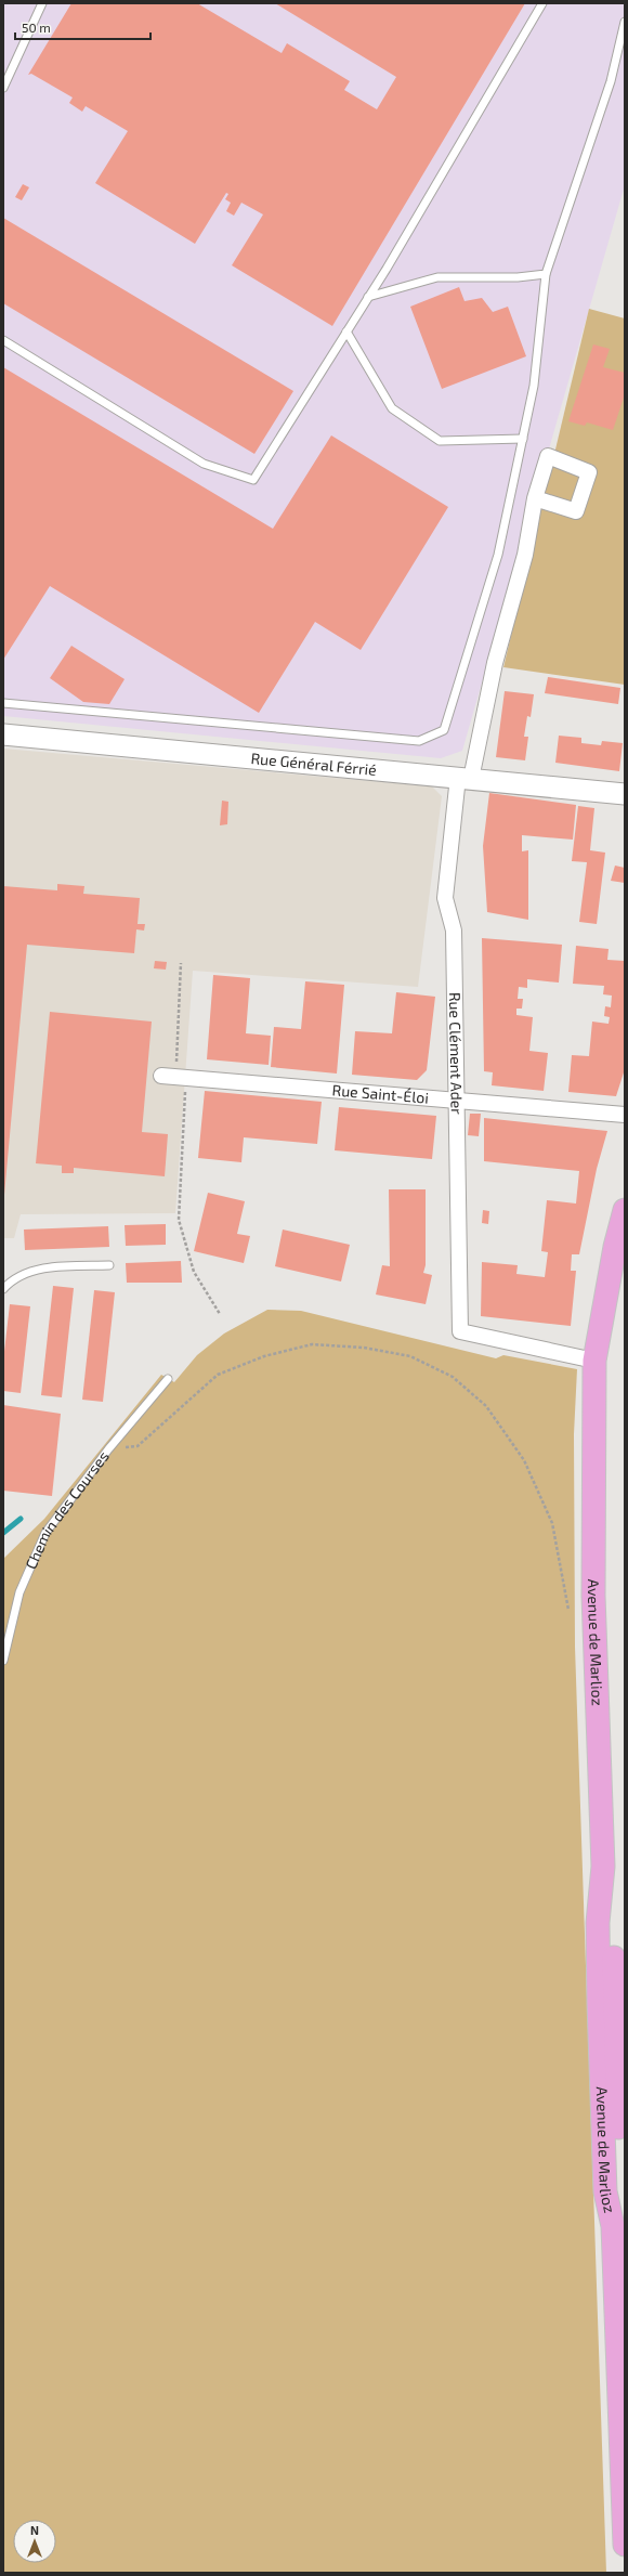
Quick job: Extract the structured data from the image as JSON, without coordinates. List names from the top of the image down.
{
  "streets": {
    "main road": ["Rue Général Férrié", "Avenue de Marlioz"],
    "street": ["Rue Clément Ader", "Rue Saint-Éloi"],
    "lane": ["Chemin des Courses"]
  },
  "crossings": [
    ["Rue Général Férrié", "Rue Clément Ader"],
    ["Rue Clément Ader", "Rue Saint-Éloi"],
    ["Rue Clément Ader", "Avenue de Marlioz"]
  ],
  "scale_bar": "50 m",
  "north": "top"
}
